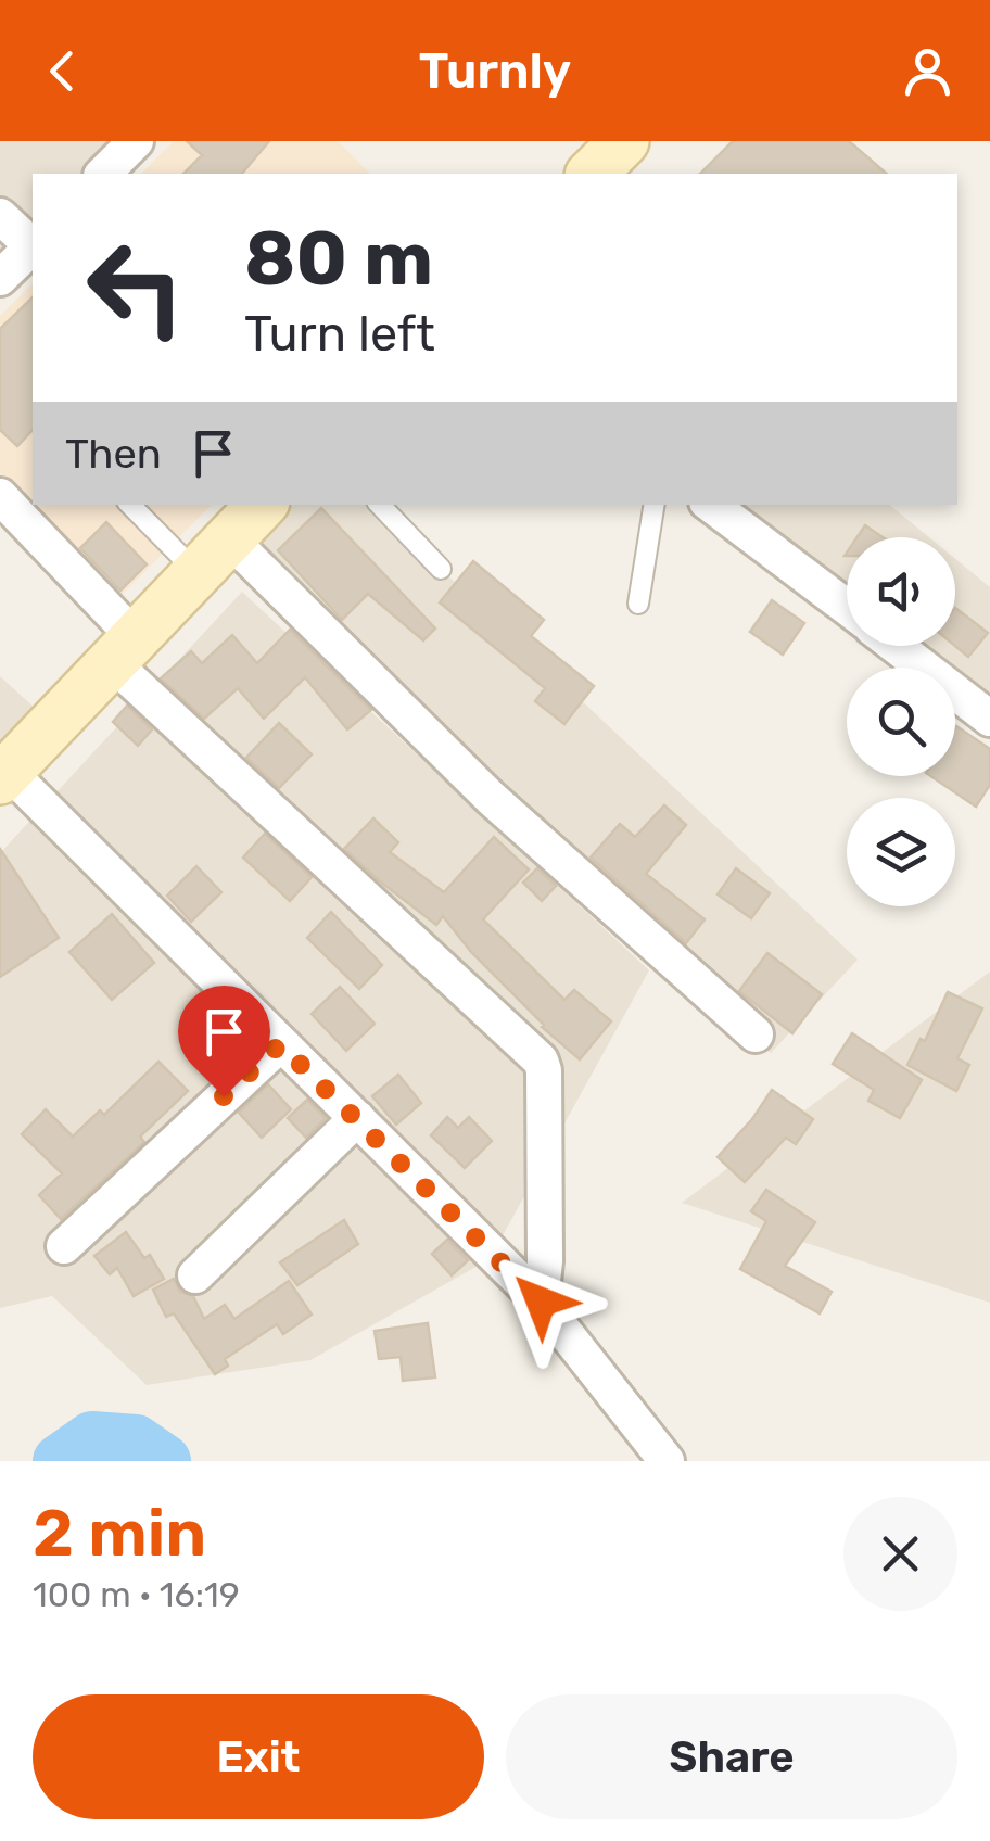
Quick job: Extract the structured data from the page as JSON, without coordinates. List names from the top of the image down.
{
  "page": {
    "header": "Turnly",
    "turn": ["80 m", "Turn left"],
    "then": "Then",
    "heading": ["2 min", "100 m · 16:19"],
    "buttons": ["Exit", "Share"]
  }
}
